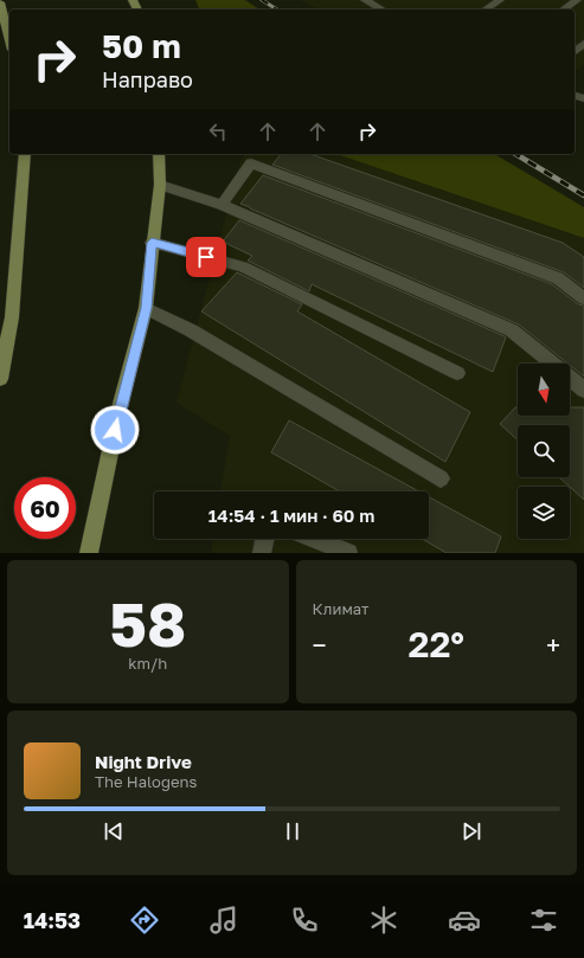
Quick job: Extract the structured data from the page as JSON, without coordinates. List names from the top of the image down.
{
  "north": "bottom",
  "page": {
    "turn": ["50 m", "Направо"],
    "limit": "60",
    "trip": "14:54 · 1 мин · 60 m",
    "tile": [
      ["58", "km/h"],
      "Климат"
    ],
    "heat": ["−", "22°", "+"],
    "song": ["Night Drive", "The Halogens"],
    "tabs": "14:53"
  }
}
